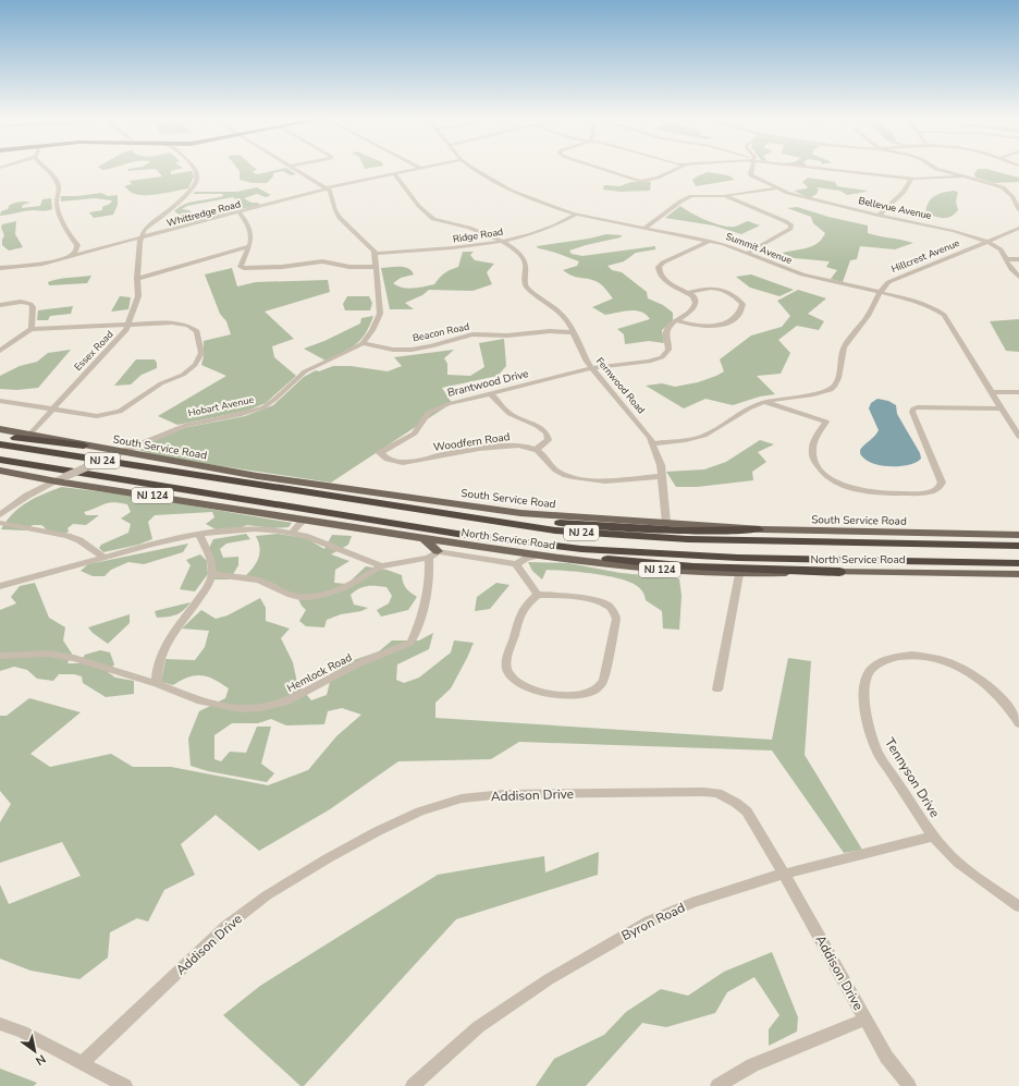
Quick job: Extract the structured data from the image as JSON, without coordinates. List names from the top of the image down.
{
  "streets": {
    "highway": ["NJ 24"],
    "main road": ["South Service Road", "NJ 124", "North Service Road"],
    "street": [
      "Bellevue Avenue",
      "Whittredge Road",
      "Ridge Road",
      "Summit Avenue",
      "Hillcrest Avenue",
      "Beacon Road",
      "Essex Road",
      "Brantwood Drive",
      "Fernwood Road",
      "Hobart Avenue",
      "Woodfern Road",
      "Hemlock Road",
      "Tennyson Drive",
      "Addison Drive",
      "Byron Road"
    ]
  },
  "crossings": [
    ["Bellevue Avenue", "Hillcrest Avenue"],
    ["Whittredge Road", "Essex Road"],
    ["Whittredge Road", "Fernwood Road"],
    ["Ridge Road", "Summit Avenue"],
    ["Ridge Road", "Fernwood Road"],
    ["Ridge Road", "Hobart Avenue"],
    ["Summit Avenue", "Hillcrest Avenue"],
    ["Hillcrest Avenue", "Fernwood Road"],
    ["Beacon Road", "Fernwood Road"],
    ["Beacon Road", "Hobart Avenue"],
    ["Essex Road", "South Service Road"],
    ["Brantwood Drive", "Fernwood Road"],
    ["Brantwood Drive", "Woodfern Road"],
    ["Fernwood Road", "South Service Road"],
    ["Hobart Avenue", "South Service Road"],
    ["Hobart Avenue", "North Service Road"],
    ["NJ 24", "North Service Road"],
    ["Tennyson Drive", "Byron Road"],
    ["Addison Drive", "Byron Road"]
  ],
  "north": "bottom right"
}
